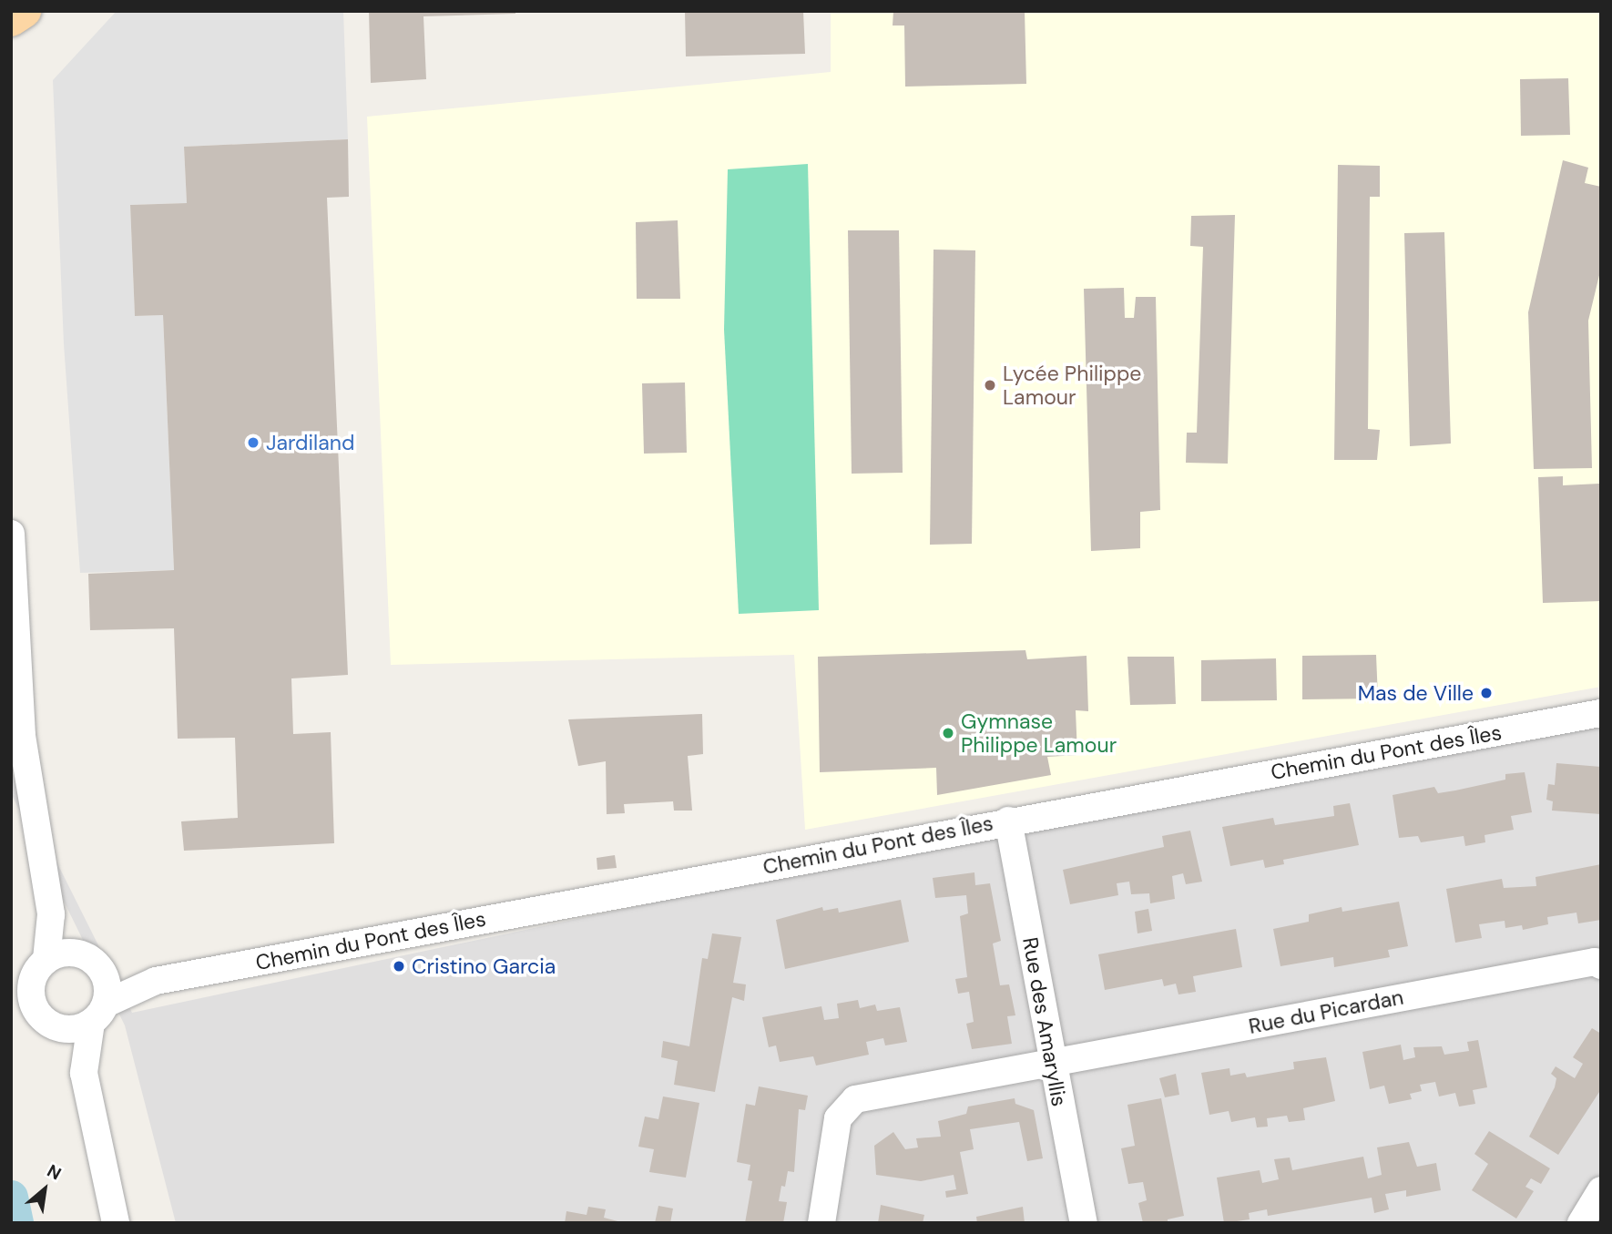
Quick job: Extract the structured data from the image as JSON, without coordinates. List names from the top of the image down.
{
  "streets": {
    "street": ["Chemin du Pont des Îles", "Rue du Picardan", "Rue des Amaryllis"]
  },
  "crossings": [
    ["Chemin du Pont des Îles", "Rue des Amaryllis"],
    ["Rue du Picardan", "Rue des Amaryllis"]
  ],
  "places": [
    "Lycée Philippe Lamour",
    "Jardiland",
    "Mas de Ville",
    "Gymnase Philippe Lamour",
    "Cristino Garcia"
  ],
  "north": "top right"
}
